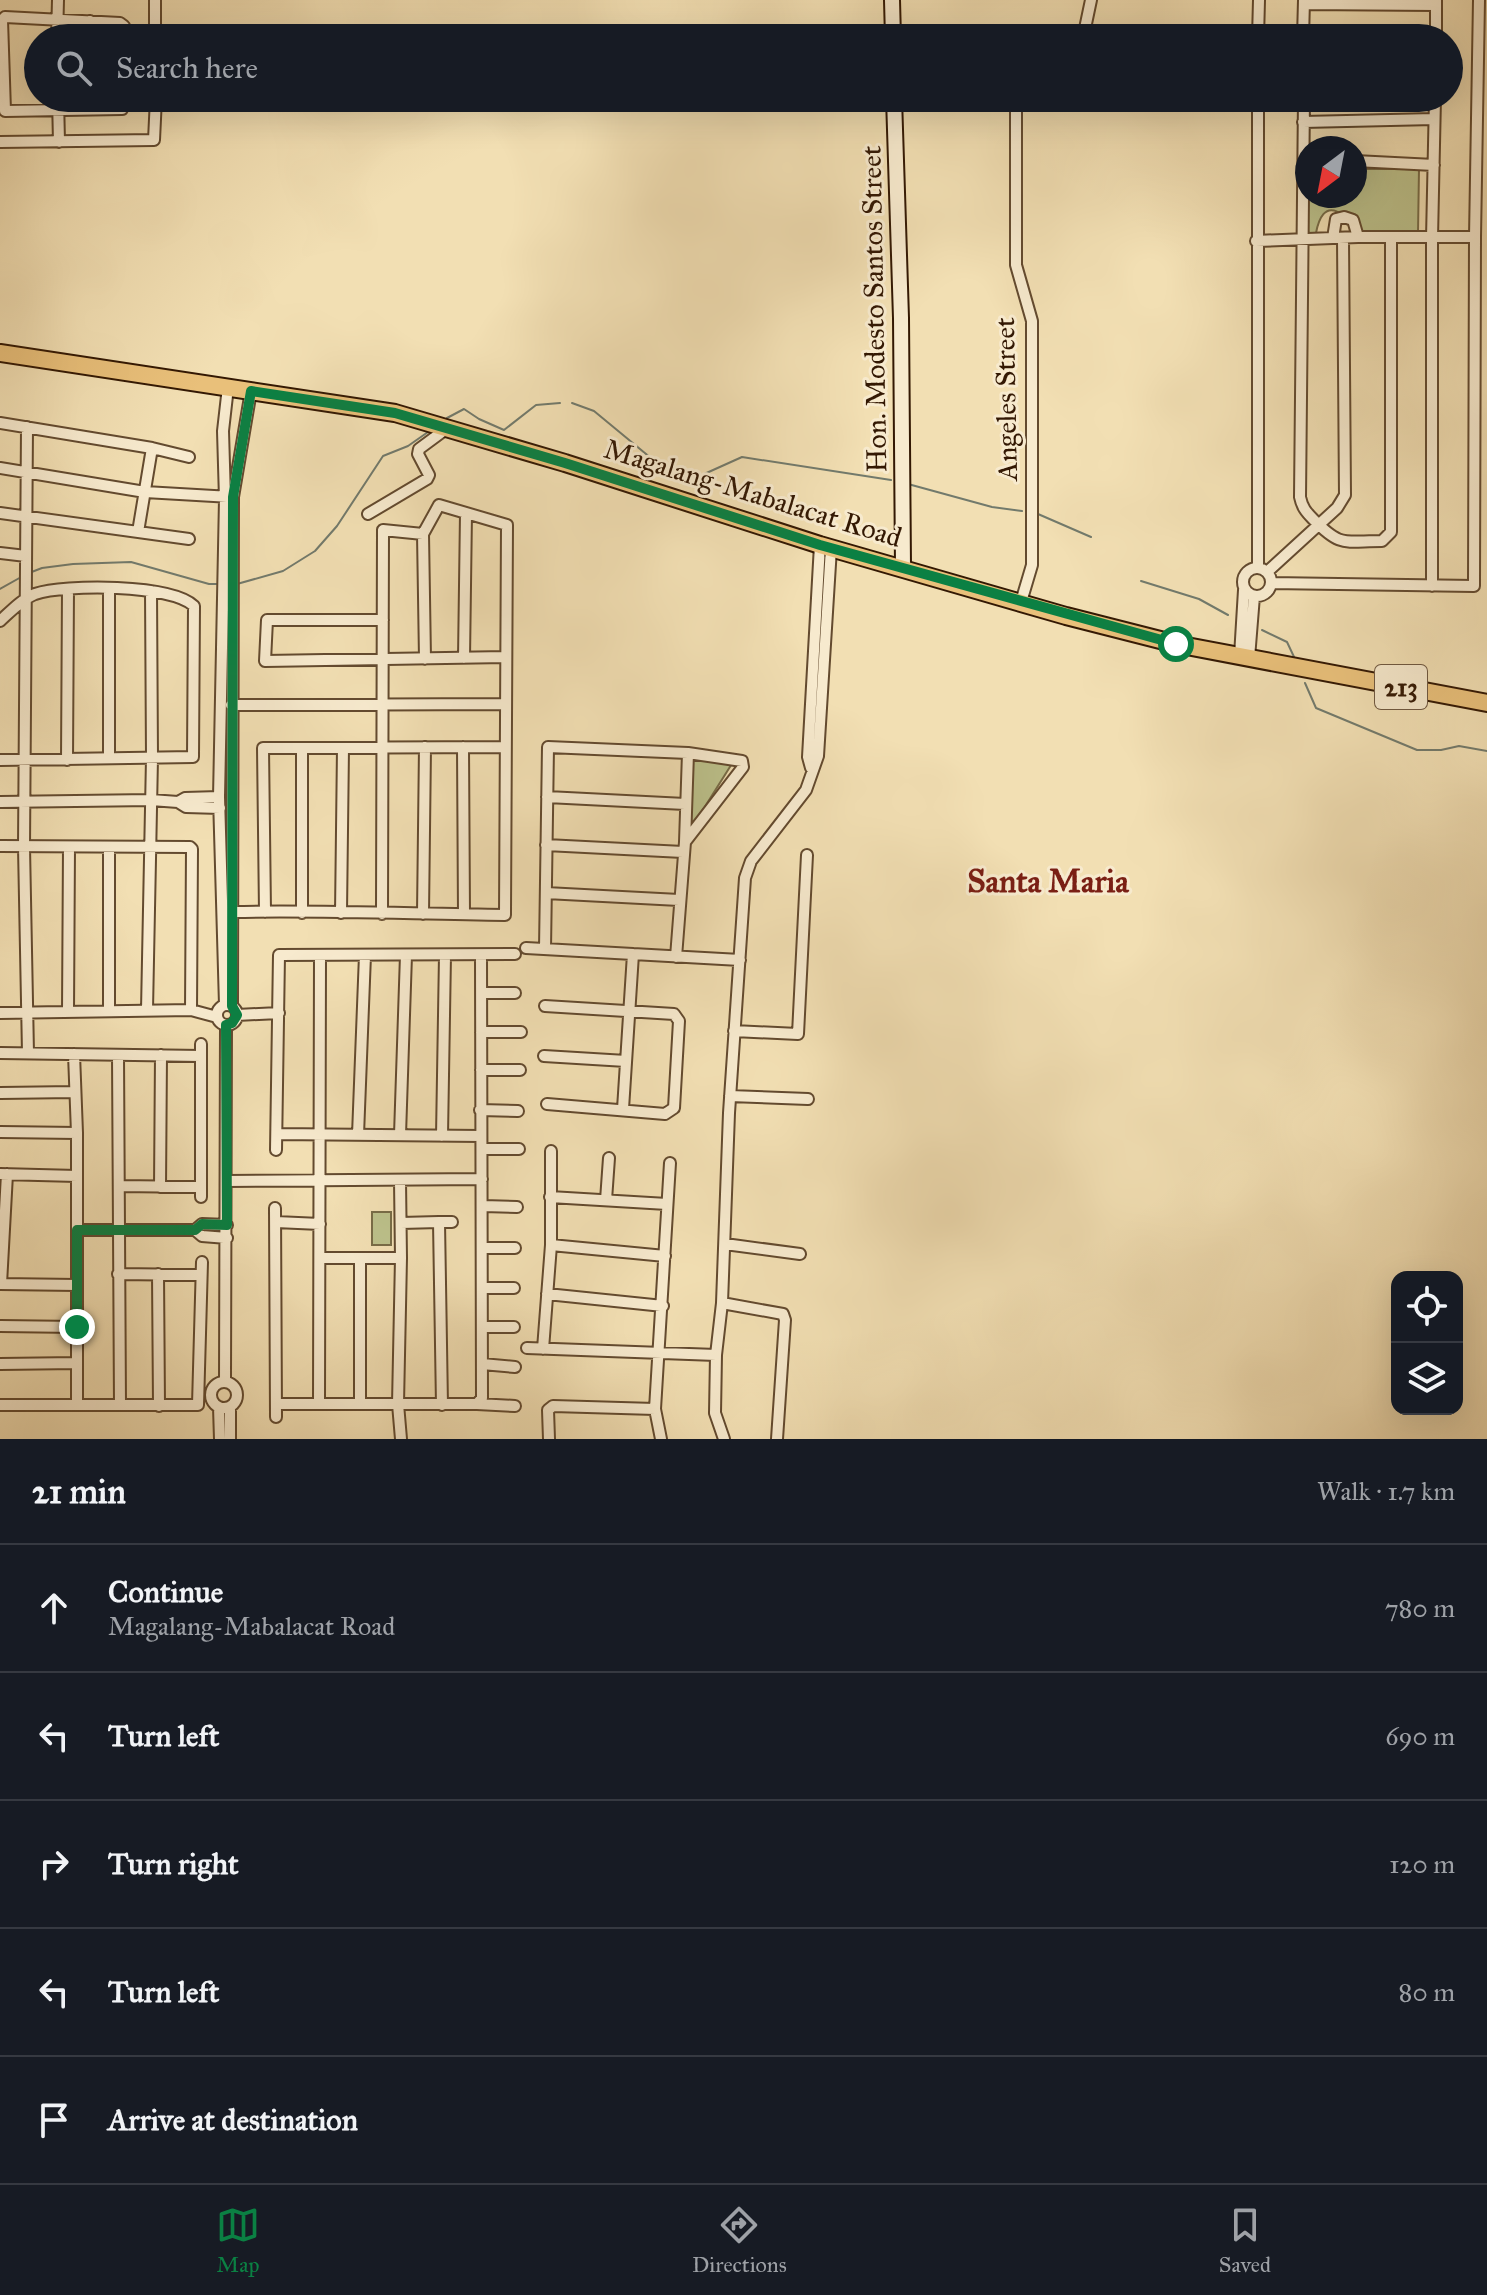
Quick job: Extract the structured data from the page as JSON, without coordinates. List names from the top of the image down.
{
  "streets": {
    "main road": ["Magalang-Mabalacat Road", "213"],
    "street": ["Hon. Modesto Santos Street", "Angeles Street"]
  },
  "crossings": [
    ["Hon. Modesto Santos Street", "Magalang-Mabalacat Road"],
    ["Angeles Street", "Magalang-Mabalacat Road"]
  ],
  "districts": ["Santa Maria"],
  "north": "bottom left",
  "page": {
    "search": "Search here",
    "heading": ["21 min", "Walk · 1.7 km"],
    "list": [
      ["Continue", "Magalang-Mabalacat Road", "780 m"],
      ["Turn left", "690 m"],
      ["Turn right", "120 m"],
      ["Turn left", "80 m"],
      "Arrive at destination"
    ],
    "nav": ["Map", "Directions", "Saved"]
  }
}
